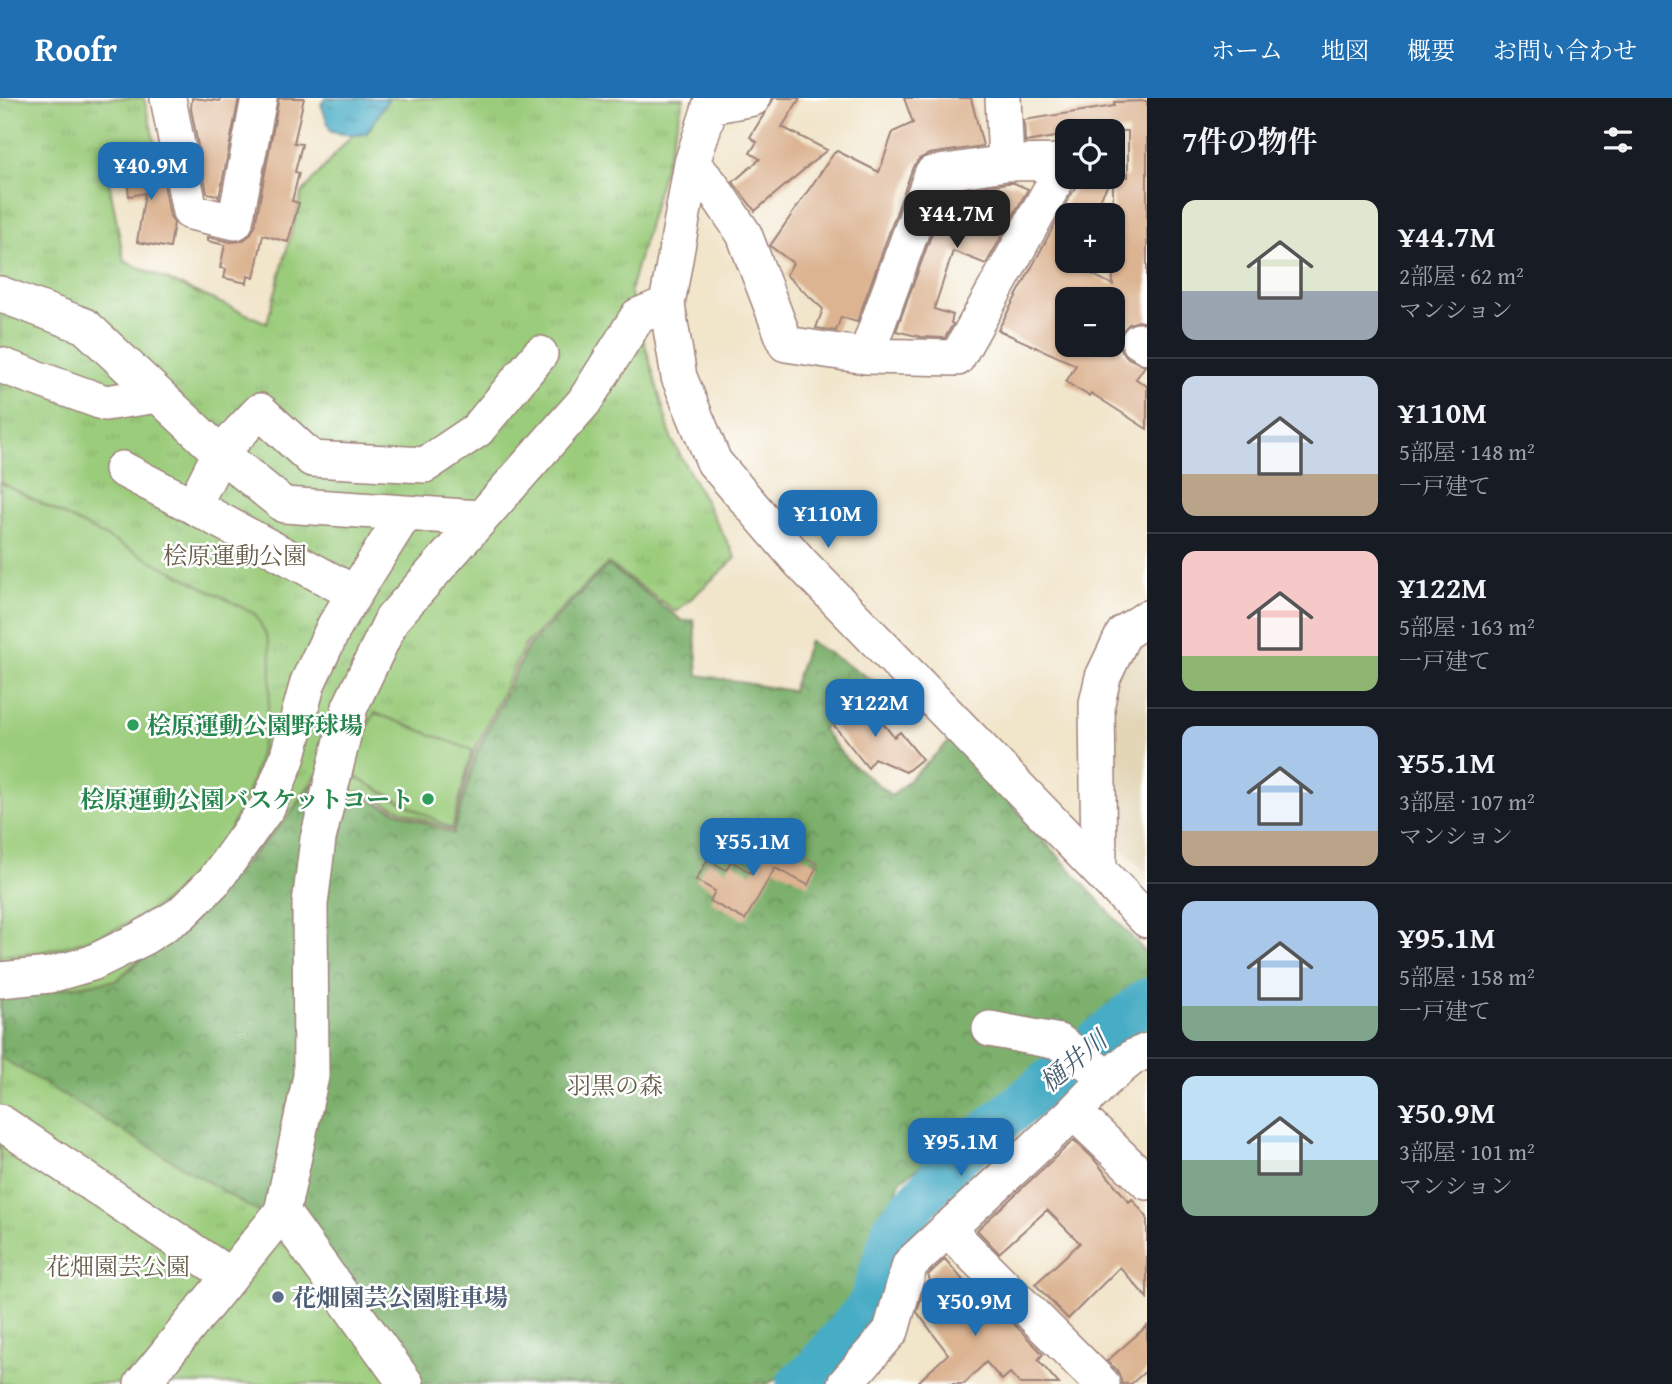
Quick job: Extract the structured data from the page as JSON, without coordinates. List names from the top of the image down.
{
  "water": ["樋井川"],
  "parks": ["桧原運動公園", "羽黒の森", "花畑園芸公園"],
  "places": ["桧原運動公園野球場", "桧原運動公園バスケットコート", "花畑園芸公園駐車場"],
  "page": {
    "header": "Roofr",
    "nav": [
      "ホーム",
      "地図",
      "概要",
      "お問い合わせ"
    ],
    "heading": "7件の物件",
    "map_buttons": ["+", "−"],
    "price": [
      "¥40.9M",
      "¥44.7M",
      "¥110M",
      "¥122M",
      "¥55.1M",
      "¥95.1M",
      "¥50.9M"
    ],
    "list": [
      {
        "name": "¥44.7M",
        "note": "2部屋 · 62 m² · マンション"
      },
      {
        "name": "¥110M",
        "note": "5部屋 · 148 m² · 一戸建て"
      },
      {
        "name": "¥122M",
        "note": "5部屋 · 163 m² · 一戸建て"
      },
      {
        "name": "¥55.1M",
        "note": "3部屋 · 107 m² · マンション"
      },
      {
        "name": "¥95.1M",
        "note": "5部屋 · 158 m² · 一戸建て"
      },
      {
        "name": "¥50.9M",
        "note": "3部屋 · 101 m² · マンション"
      }
    ]
  }
}
